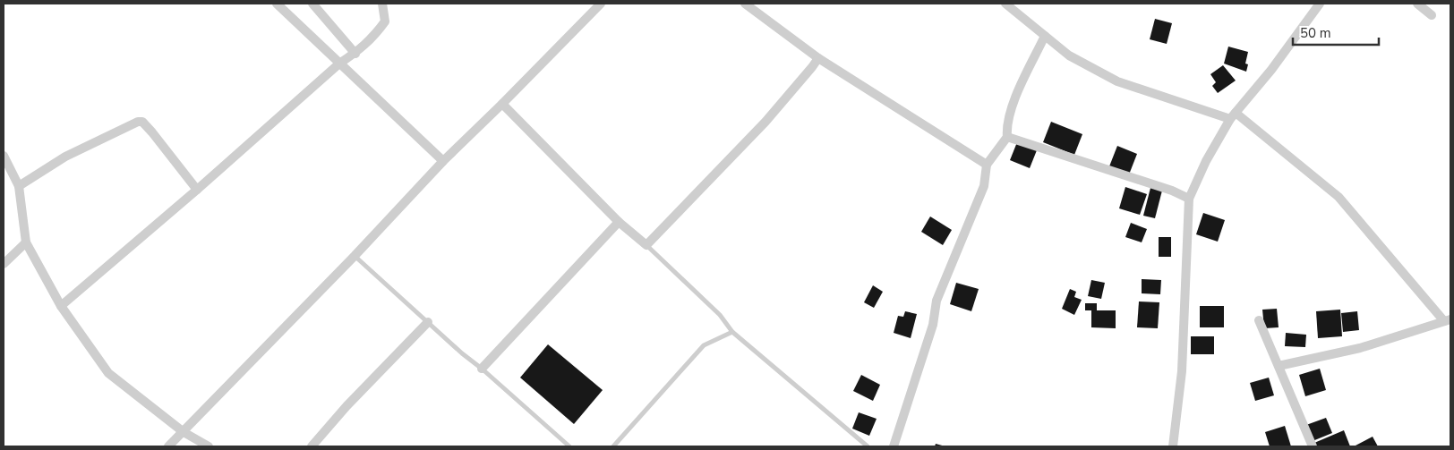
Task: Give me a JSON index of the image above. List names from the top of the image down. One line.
{"scale_bar":"50 m"}
